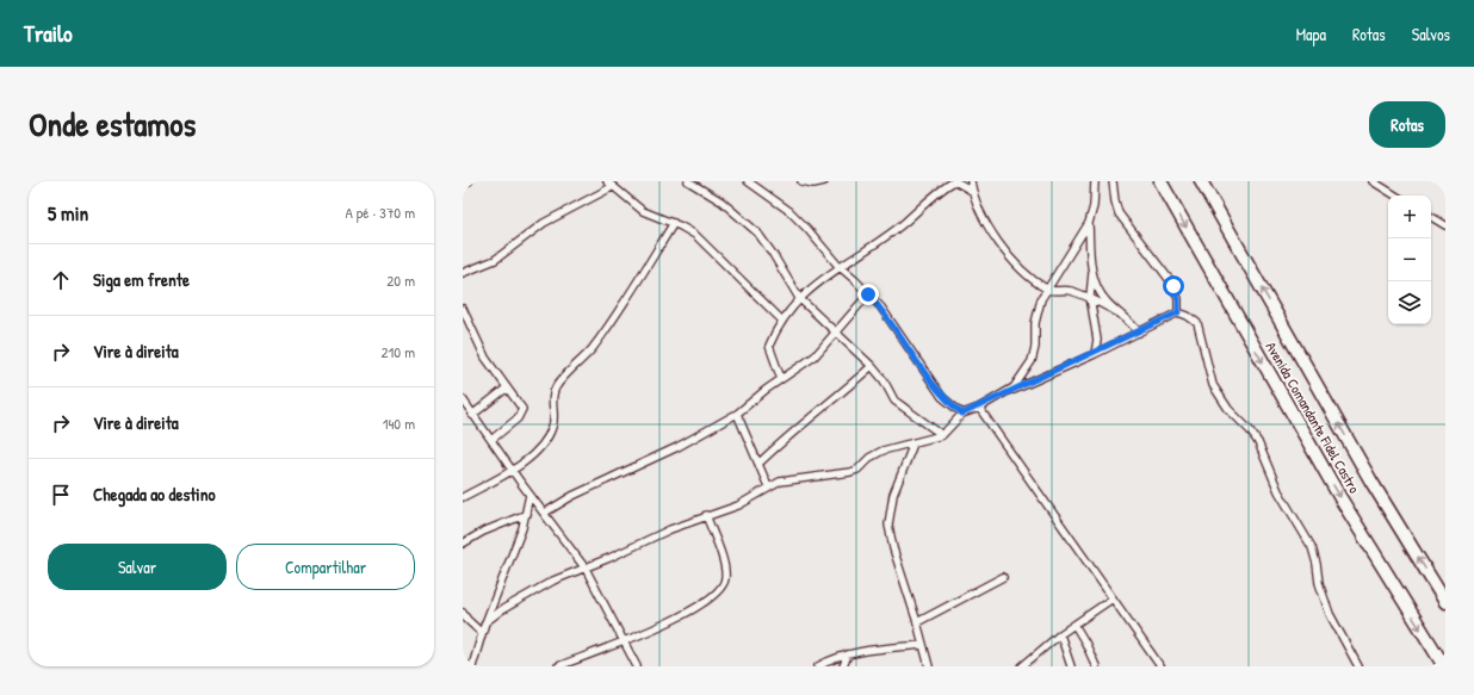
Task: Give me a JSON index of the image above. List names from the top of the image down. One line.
{"streets":{"highway":["Avenida Comandante Fidel Castro"]},"page":{"header":"Trailo","nav":["Mapa","Rotas","Salvos"],"title":"Onde estamos","buttons":["Rotas",["Salvar","Compartilhar"]],"heading":["5 min","A pé · 370 m"],"map_buttons":["+","−"],"list":[["Siga em frente","20 m"],["Vire à direita","210 m"],["Vire à direita","140 m"],"Chegada ao destino"]}}
